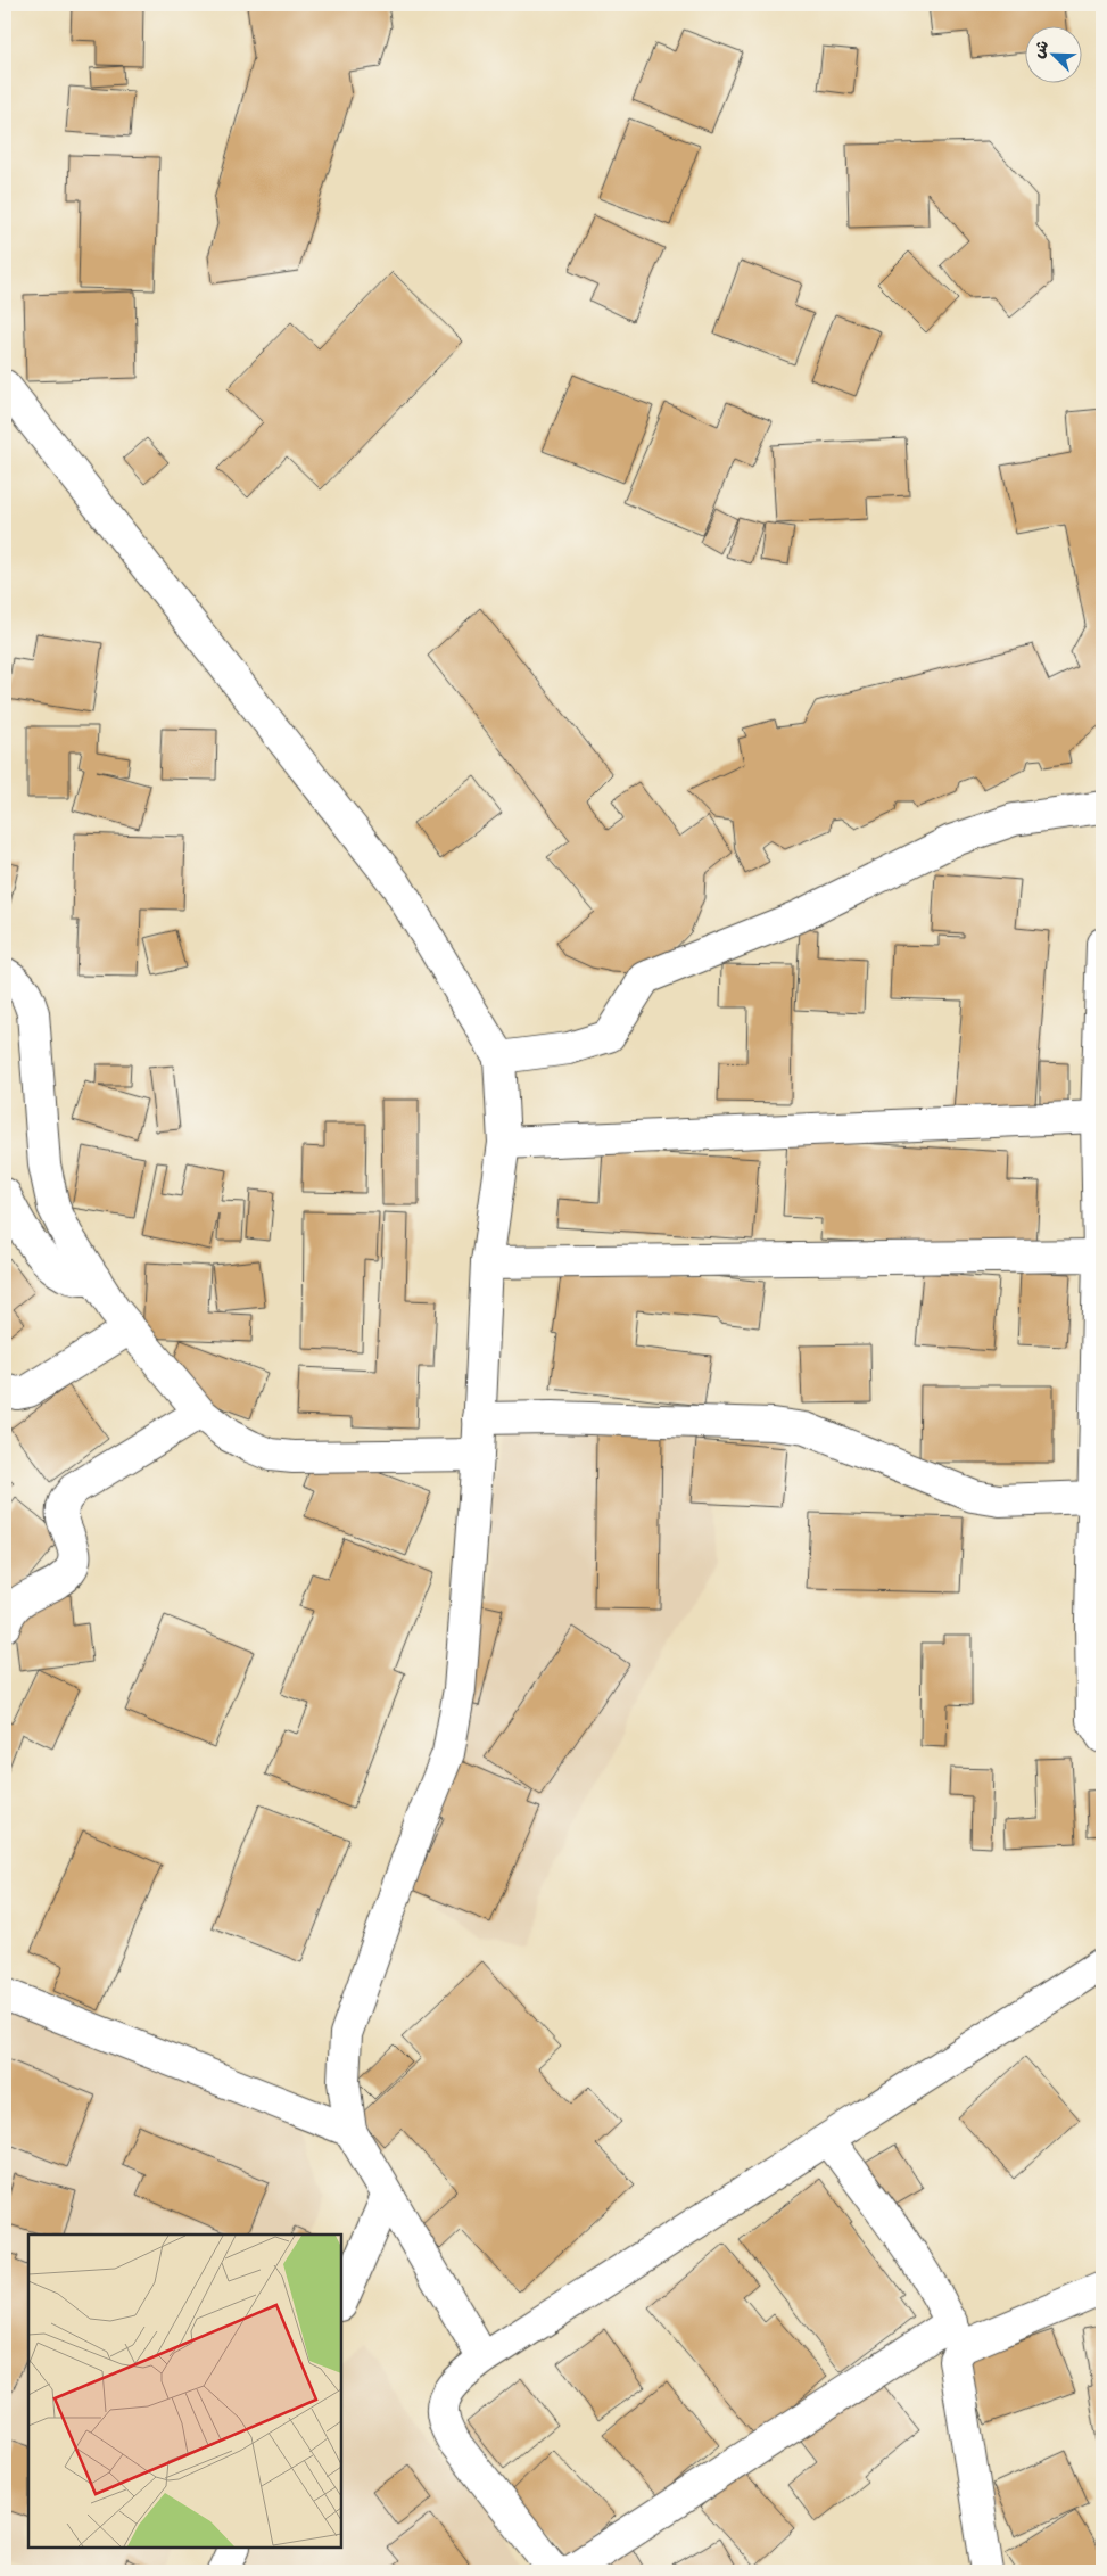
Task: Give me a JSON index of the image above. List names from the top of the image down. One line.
{"north":"top left"}
